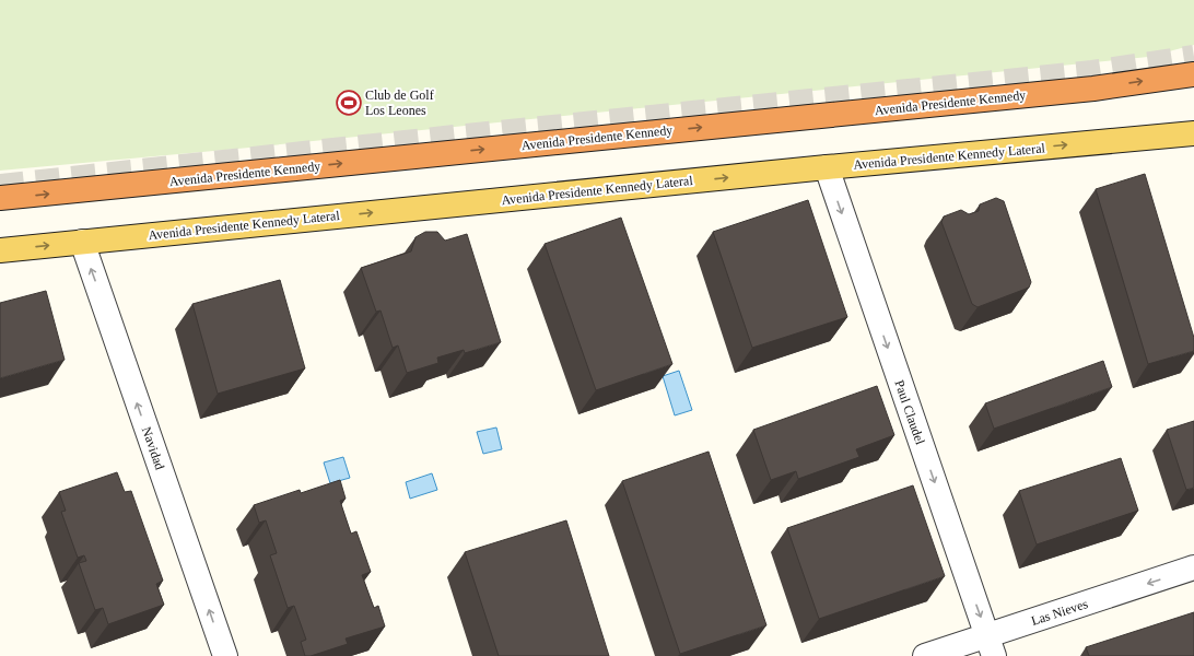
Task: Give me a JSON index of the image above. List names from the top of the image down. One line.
{"streets":{"highway":["Avenida Presidente Kennedy"],"main road":["Avenida Presidente Kennedy Lateral"],"street":["Paul Claudel","Navidad","Las Nieves"]},"crossings":[["Avenida Presidente Kennedy Lateral","Paul Claudel"],["Avenida Presidente Kennedy Lateral","Navidad"],["Paul Claudel","Las Nieves"]],"one_way":["Avenida Presidente Kennedy","Avenida Presidente Kennedy Lateral","Paul Claudel","Navidad","Las Nieves"],"places":{"sports":["Club de Golf Los Leones"]}}
